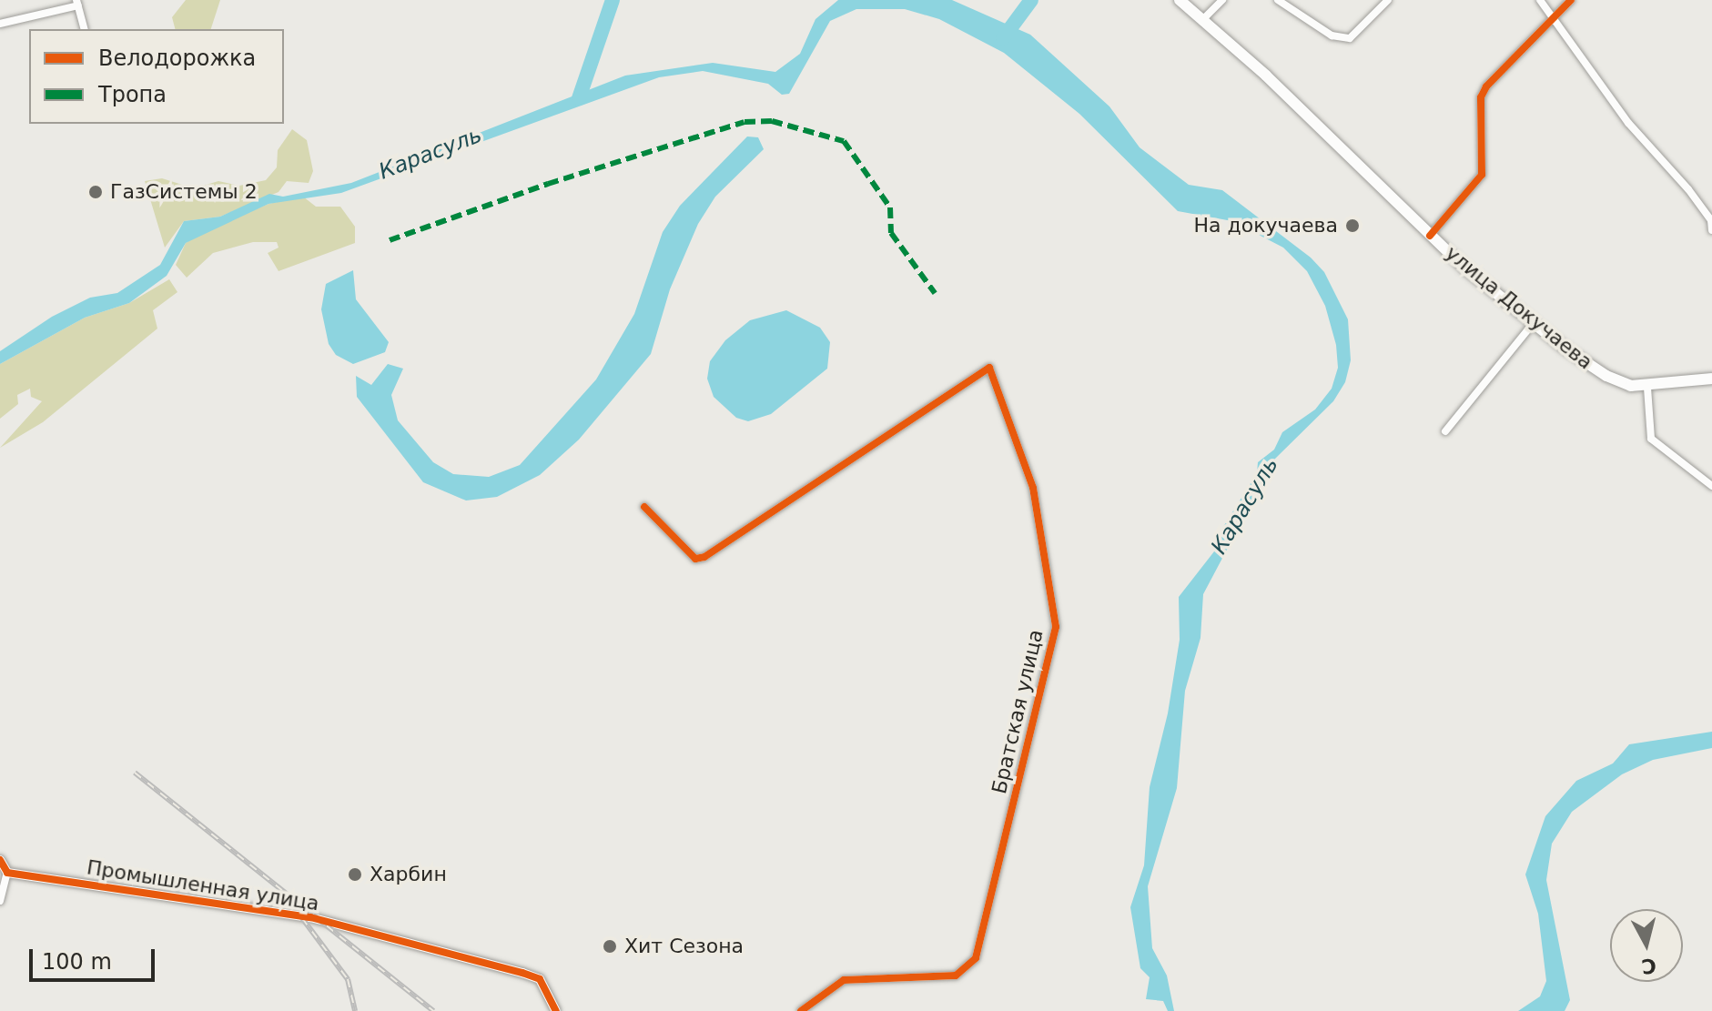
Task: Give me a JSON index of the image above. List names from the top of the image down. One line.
{"streets":{"main road":["улица Докучаева"],"street":["Братская улица","Промышленная улица"]},"water":["Карасуль"],"places":["ГазСистемы 2","На докучаева","Харбин","Хит Сезона"],"legend":["Велодорожка","Тропа"],"scale_bar":"100 m","north":"bottom"}
